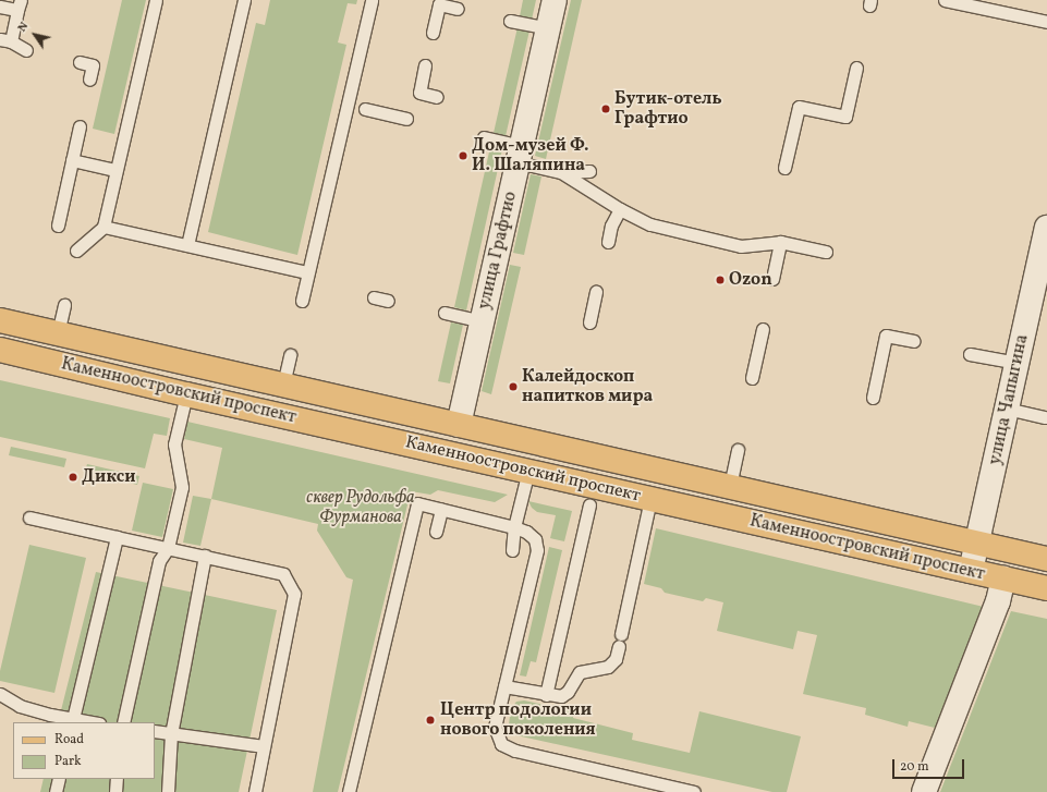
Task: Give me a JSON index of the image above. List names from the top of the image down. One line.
{"streets":{"main road":["Каменноостровский проспект"],"street":["улица Графтио","улица Чапыгина"]},"crossings":[["улица Графтио","Каменноостровский проспект"],["Каменноостровский проспект","улица Чапыгина"]],"parks":["сквер Рудольфа Фурманова"],"places":["Бутик-отель Графтио","Дом-музей Ф. И. Шаляпина","Ozon","Калейдоскоп напитков мира","Дикси","Центр подологии нового поколения"],"legend":["Road","Park"],"scale_bar":"20 m","north":"top left"}
